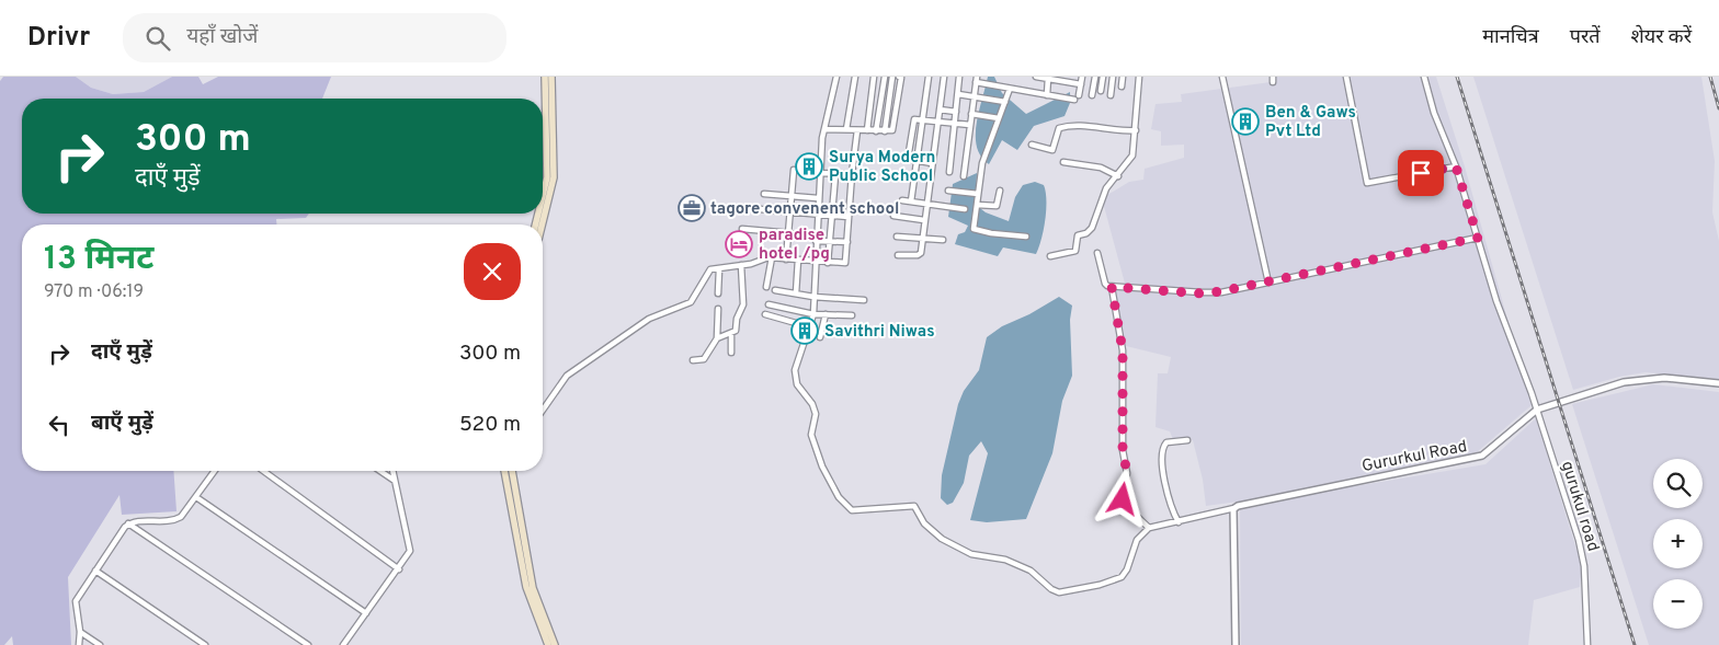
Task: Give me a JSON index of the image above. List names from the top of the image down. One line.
{"streets":{"street":["Gururkul Road","gurukul road"]},"crossings":[["Gururkul Road","gurukul road"]],"places":{"building":["Ben & Gaws Pvt Ltd","Surya Modern Public School","Savithri Niwas"],"office":["tagore convenent school"],"hotel":["paradise hotel /pg"]},"page":{"header":"Drivr","search":"यहाँ खोजें","nav":["मानचित्र","परतें","शेयर करें"],"turn":["300 m","दाएँ मुड़ें"],"heading":["13 मिनट","970 m · 06:19"],"list":[{"name":"दाएँ मुड़ें","value":"300 m"},{"name":"बाएँ मुड़ें","value":"520 m"}],"map_buttons":["+","−"]}}
